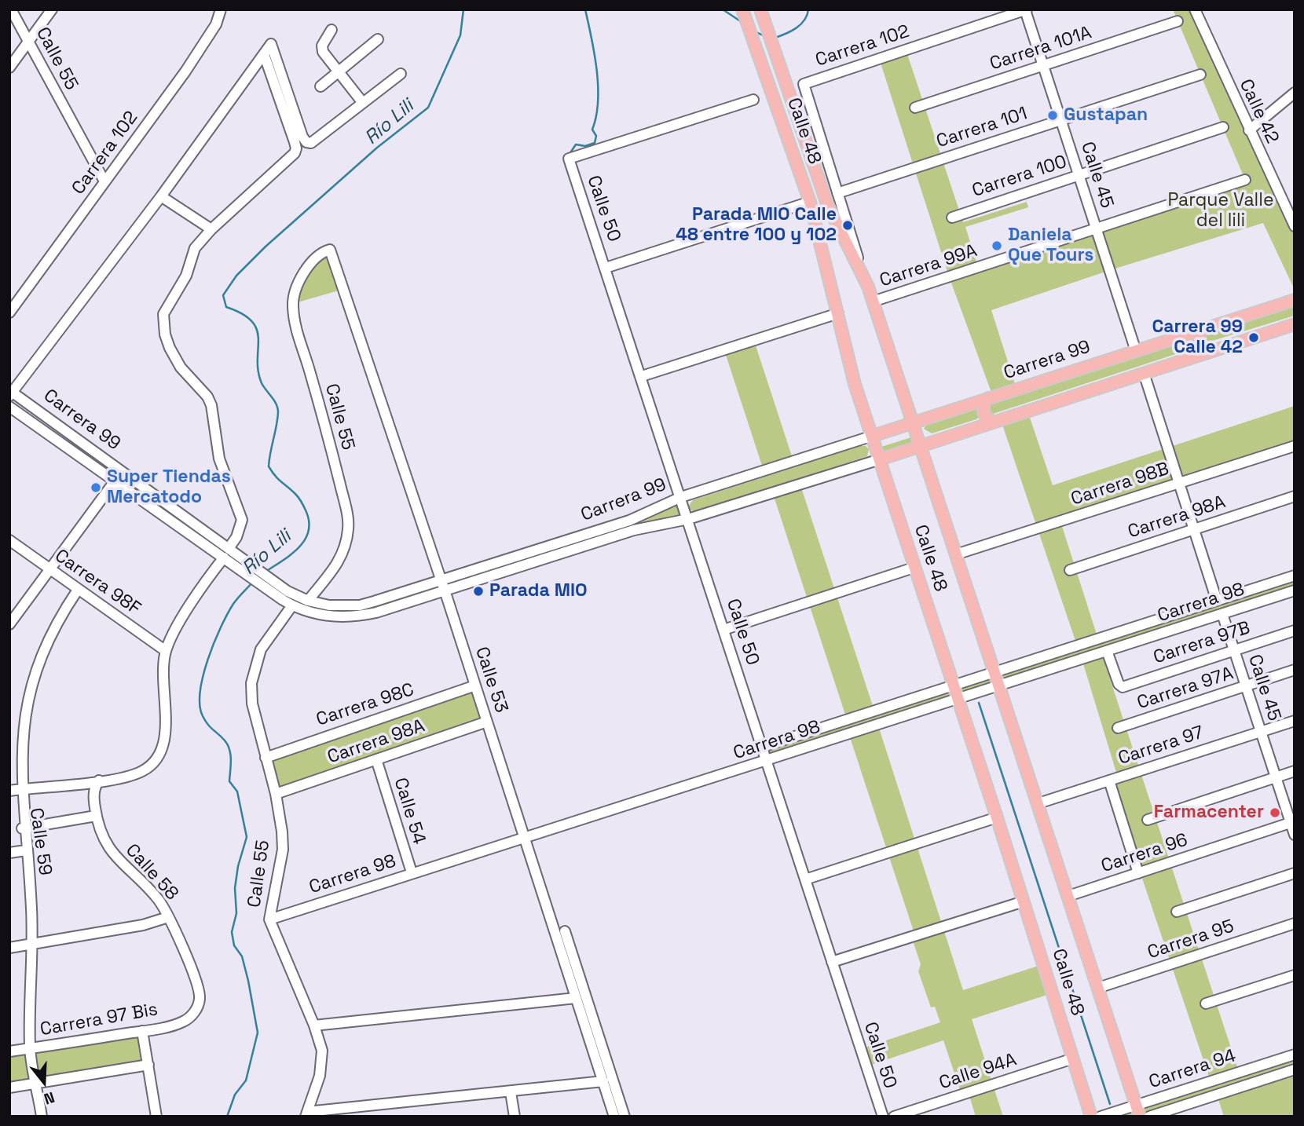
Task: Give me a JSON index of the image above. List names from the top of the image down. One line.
{"streets":{"main road":["Calle 48","Carrera 99"],"street":["Carrera 102","Carrera 101A","Calle 55","Calle 42","Carrera 101","Calle 45","Carrera 100","Calle 50","Carrera 99A","Carrera 98B","Carrera 98A","Carrera 98F","Carrera 98","Carrera 97B","Calle 53","Carrera 97A","Carrera 98C","Carrera 97","Calle 54","Calle 59","Carrera 96","Calle 58","Carrera 95","Carrera 97 Bis","Carrera 94","Calle 94A"]},"crossings":[["Carrera 102","Calle 55"],["Carrera 102","Calle 48"],["Carrera 102","Calle 45"],["Carrera 101A","Calle 45"],["Calle 55","Carrera 99"],["Calle 55","Carrera 98A"],["Calle 55","Carrera 98"],["Calle 55","Calle 53"],["Calle 55","Carrera 98C"],["Carrera 101","Calle 48"],["Carrera 101","Calle 45"],["Calle 48","Carrera 99A"],["Calle 48","Carrera 99"],["Calle 48","Carrera 98B"],["Calle 48","Carrera 98"],["Calle 48","Carrera 97"],["Calle 48","Carrera 96"],["Calle 48","Carrera 95"],["Calle 48","Carrera 94"],["Calle 48","Calle 94A"],["Calle 45","Carrera 100"],["Calle 45","Carrera 99A"],["Calle 45","Carrera 99"],["Calle 45","Carrera 98"],["Calle 45","Carrera 97B"],["Calle 45","Carrera 97A"],["Calle 45","Carrera 97"],["Calle 45","Carrera 96"],["Calle 50","Carrera 99"],["Calle 50","Carrera 98"],["Carrera 99","Calle 53"],["Carrera 98A","Calle 53"],["Carrera 98A","Calle 54"],["Carrera 98","Carrera 97B"],["Carrera 98","Calle 53"],["Carrera 98","Calle 54"],["Calle 53","Carrera 98C"],["Calle 59","Carrera 97 Bis"],["Calle 58","Carrera 97 Bis"]],"water":["Río Lili"],"parks":["Parque Valle del lili"],"places":["Gustapan","Parada MIO Calle 48 entre 100 y 102","Daniela Que Tours","Carrera 99 Calle 42","Super Tiendas Mercatodo","Parada MIO","Farmacenter"],"north":"bottom"}
